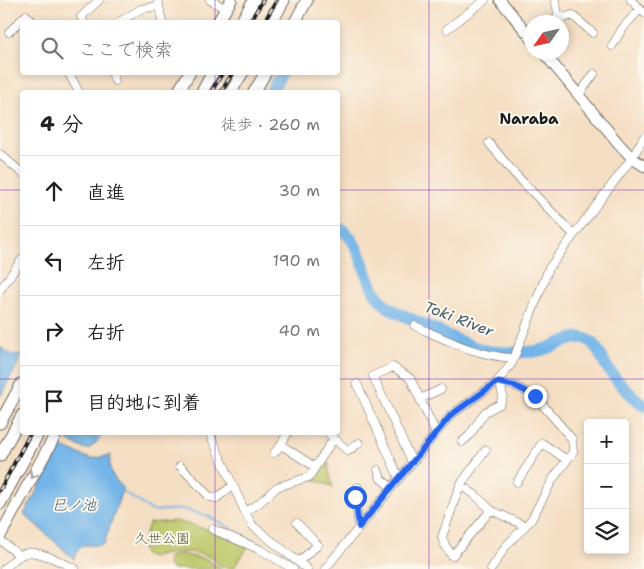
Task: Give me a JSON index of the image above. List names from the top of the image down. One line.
{"districts":["Naraba"],"water":["Toki River","巳ノ池"],"parks":["久世公園"],"north":"bottom left","page":{"search":"ここで検索","heading":["4 分","徒歩 · 260 m"],"list":[["直進","30 m"],["左折","190 m"],["右折","40 m"],"目的地に到着"],"map_buttons":["+","−"]}}
